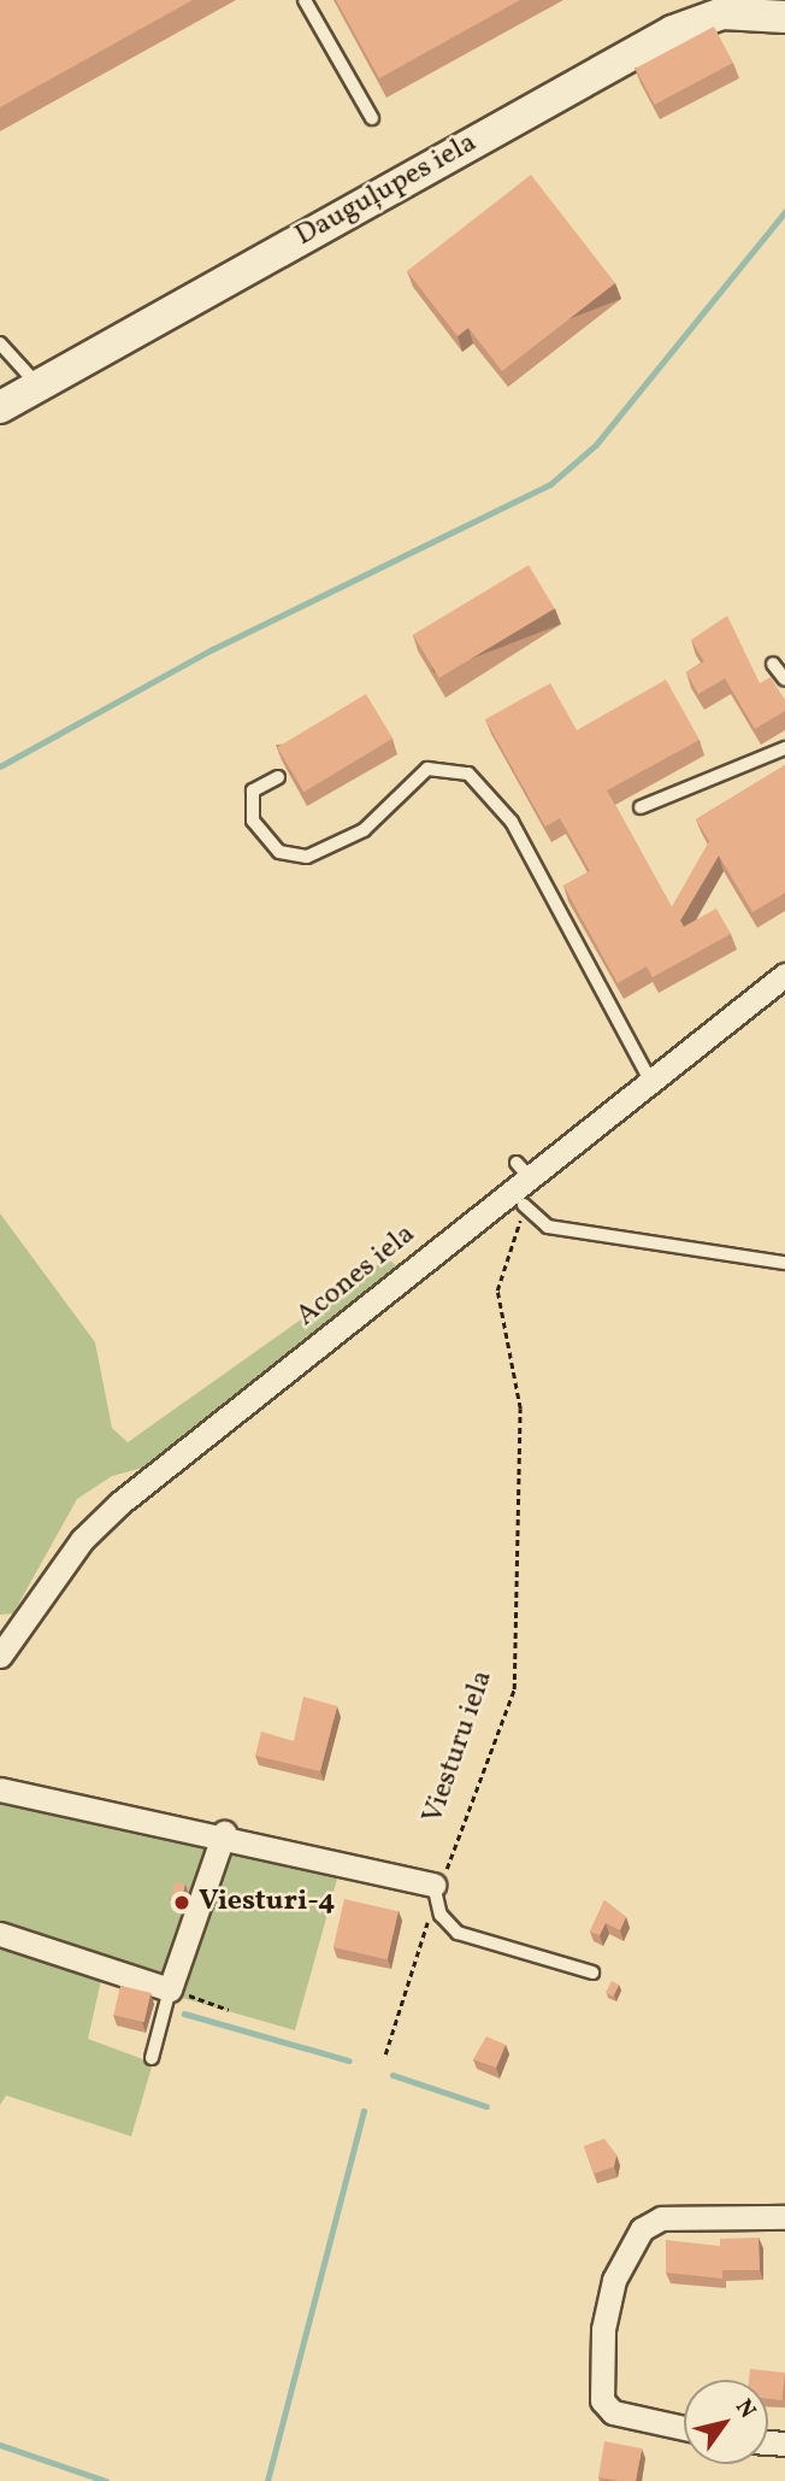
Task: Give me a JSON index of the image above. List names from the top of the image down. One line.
{"streets":{"street":["Dauguļupes iela","Acones iela"],"path":["Viesturu iela"]},"places":["Viesturi-4"],"north":"top right"}
